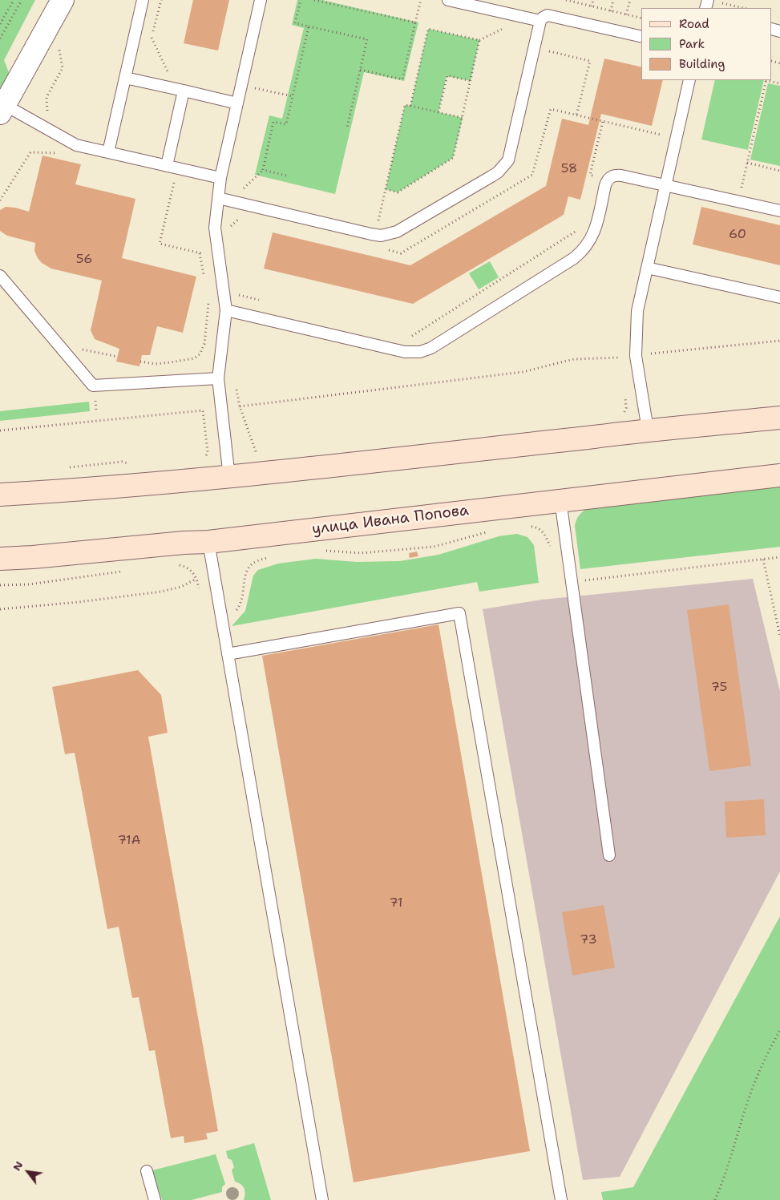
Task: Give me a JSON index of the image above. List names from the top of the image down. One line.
{"streets":{"main road":["улица Ивана Попова"]},"house_numbers":["58","60","56","75","71А","71","73"],"legend":["Road","Park","Building"],"north":"top left"}
